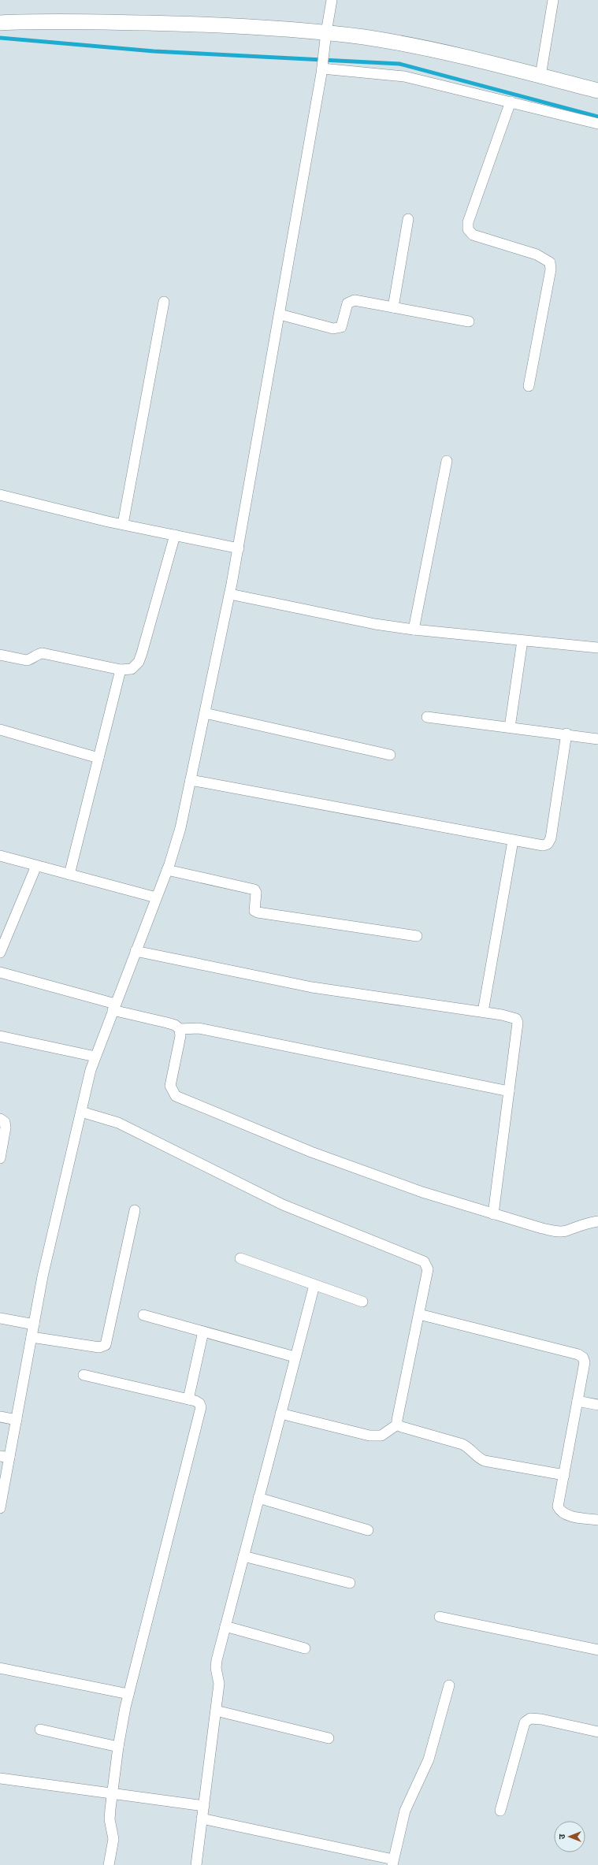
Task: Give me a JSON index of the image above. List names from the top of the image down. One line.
{"north":"left"}
